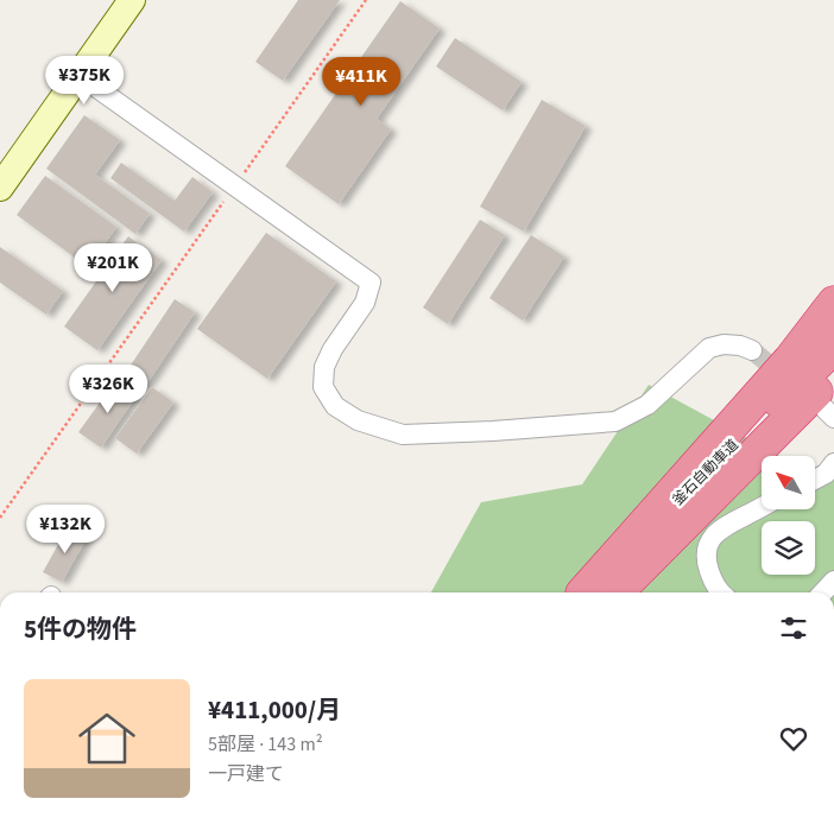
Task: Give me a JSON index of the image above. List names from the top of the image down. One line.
{"streets":{"highway":["釜石自動車道"]},"north":"top left","page":{"price":["¥375K","¥411K","¥201K","¥326K","¥132K"],"heading":"5件の物件","list":[{"name":"¥411,000/月","note":"5部屋 · 143 m² · 一戸建て"}]}}
